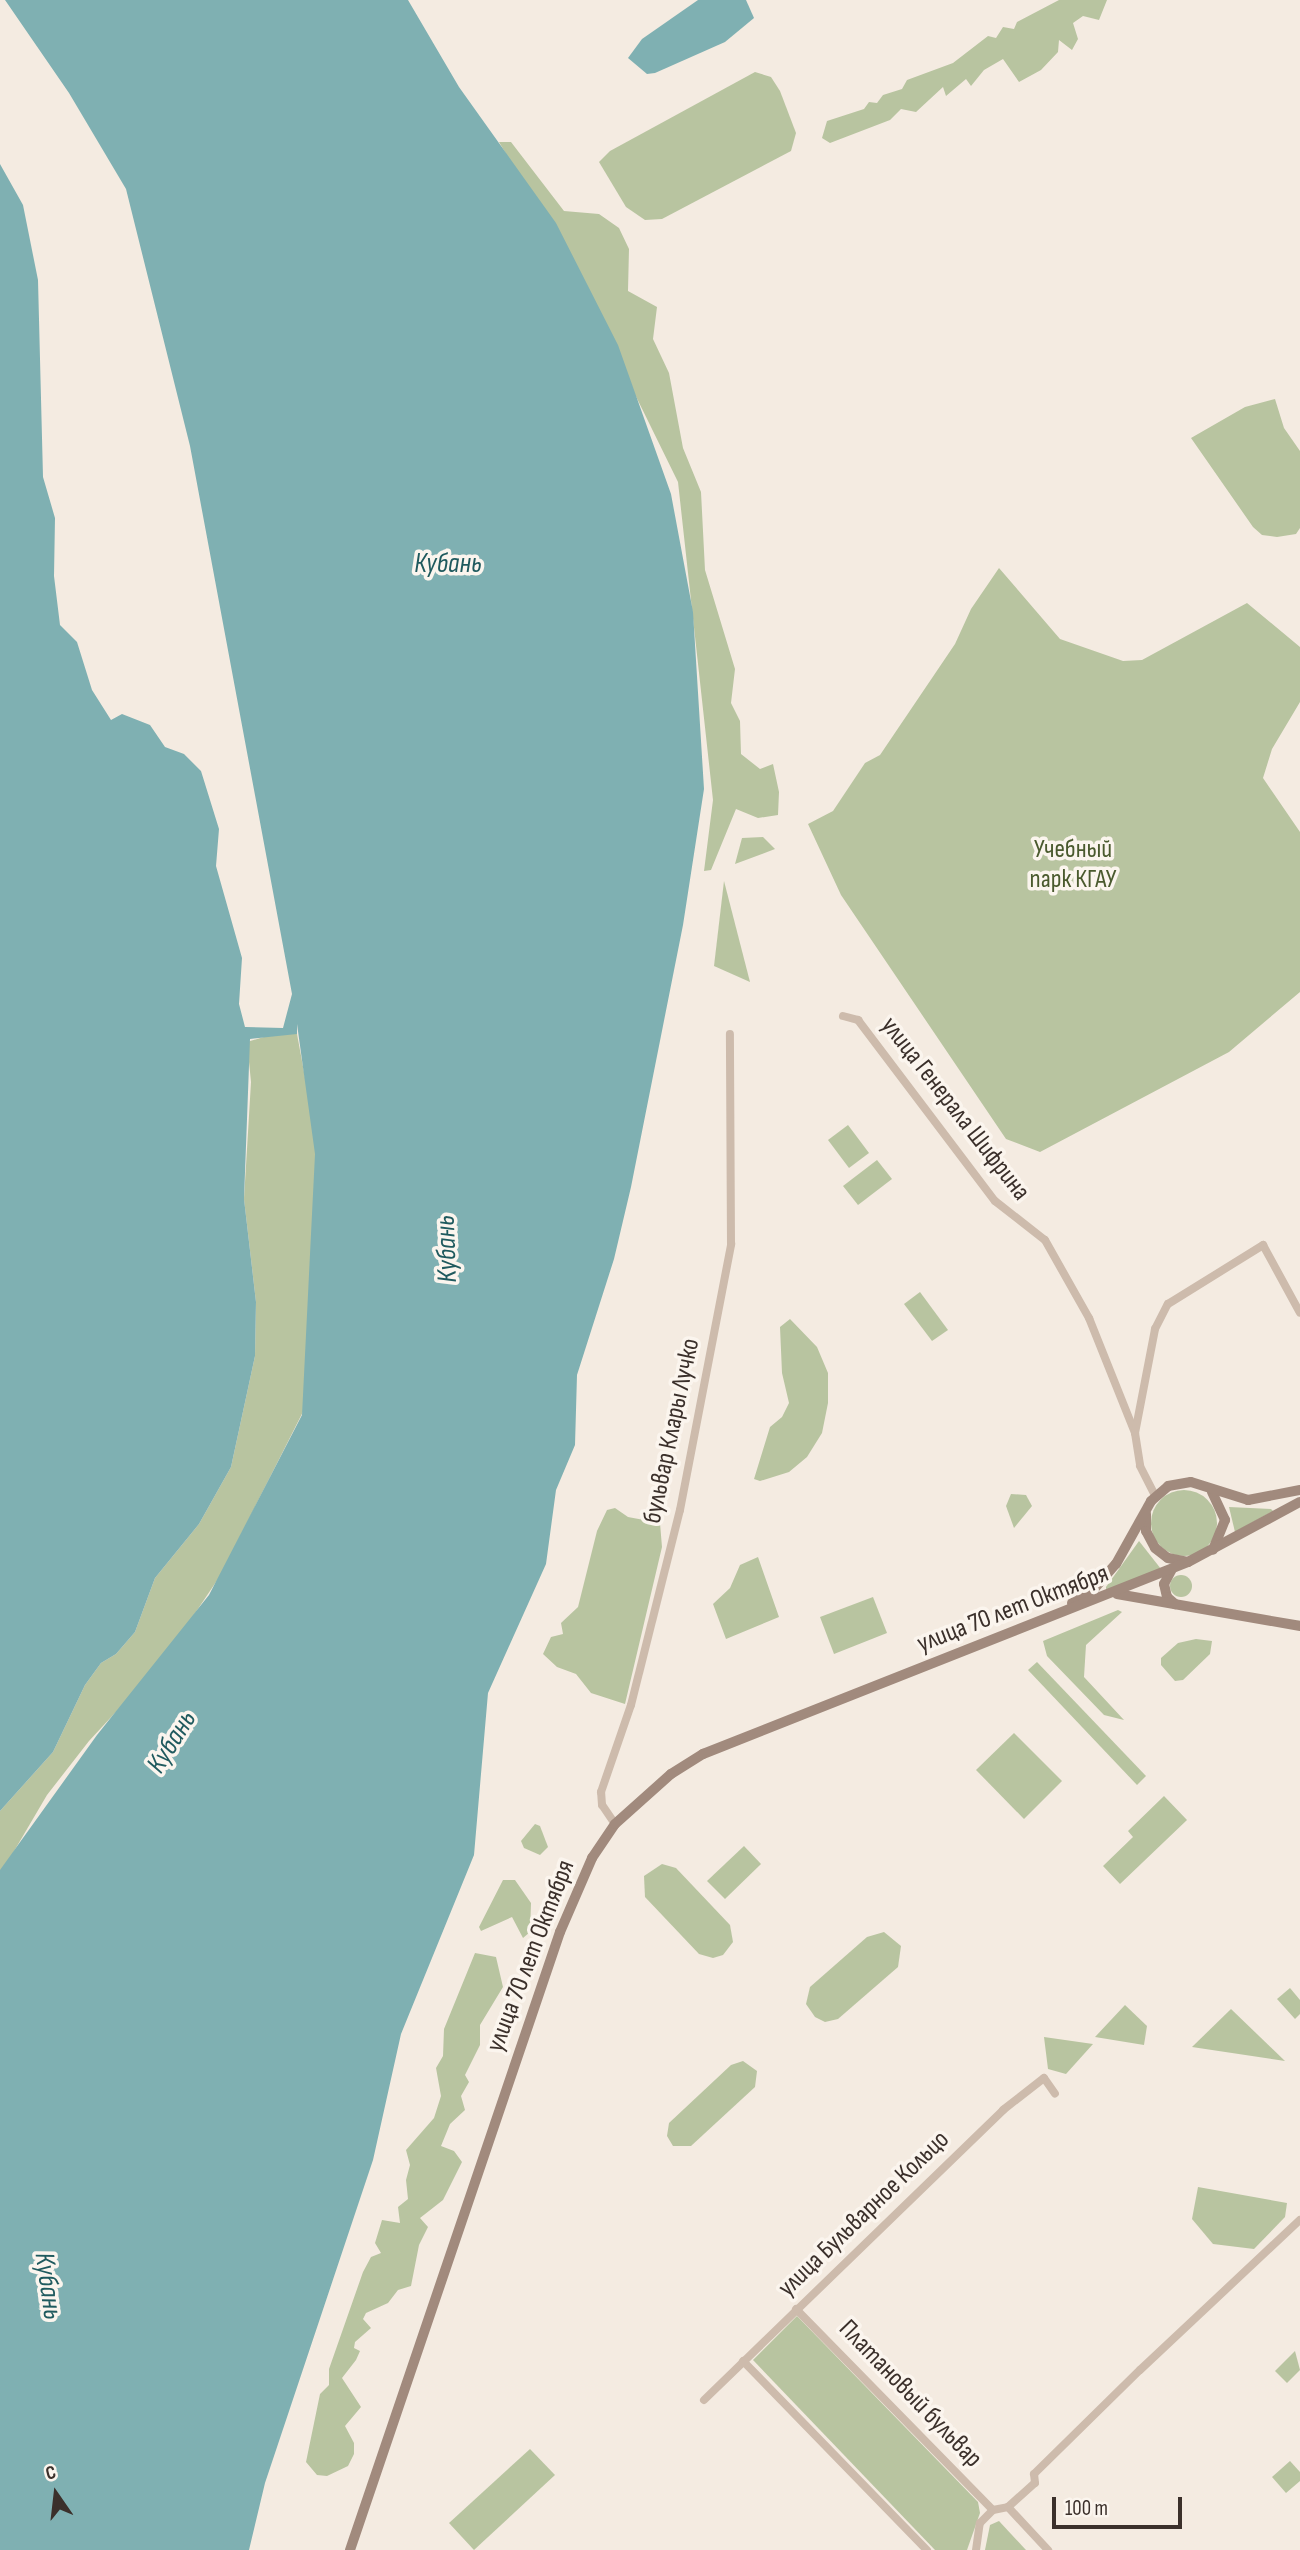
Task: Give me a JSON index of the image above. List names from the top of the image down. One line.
{"streets":{"main road":["улица 70 лет Октября"],"street":["улица Генерала Шифрина","бульвар Клары Лучко","улица Бульварное Кольцо","Платановый бульвар"]},"crossings":[["улица Генерала Шифрина","улица 70 лет Октября"],["бульвар Клары Лучко","улица 70 лет Октября"],["улица Бульварное Кольцо","Платановый бульвар"]],"water":["Кубань"],"parks":["Учебный парк КГАУ"],"scale_bar":"100 m","north":"top"}
